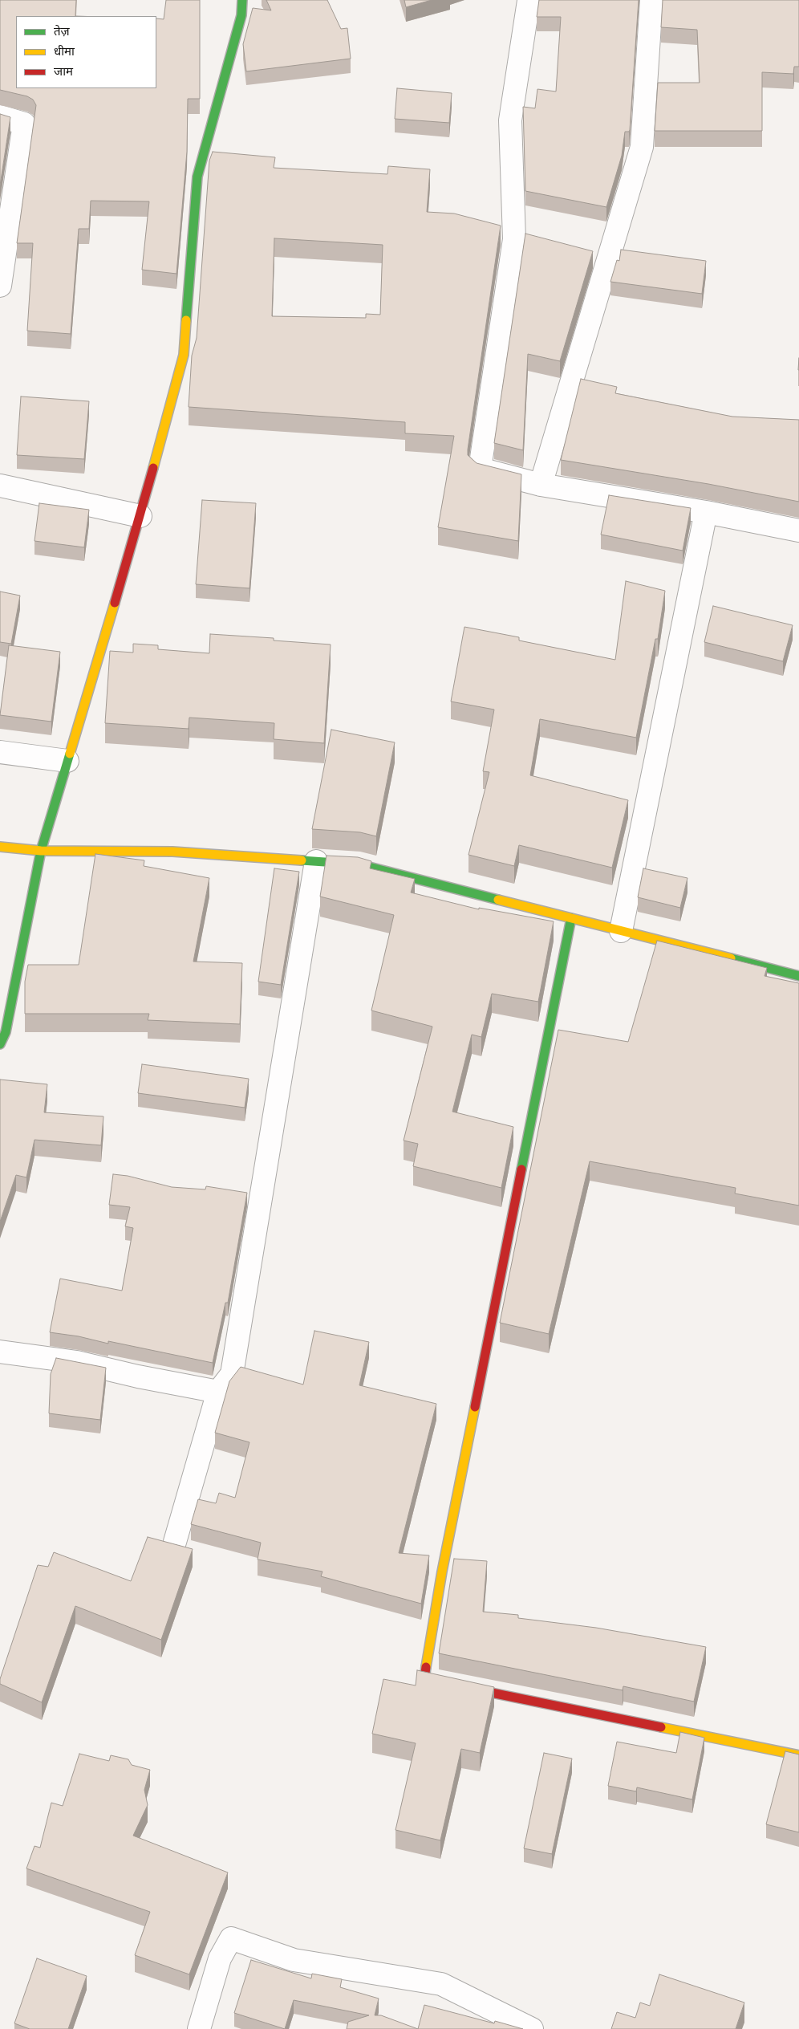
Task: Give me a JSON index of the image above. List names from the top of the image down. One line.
{"legend":["तेज़","धीमा","जाम"]}
